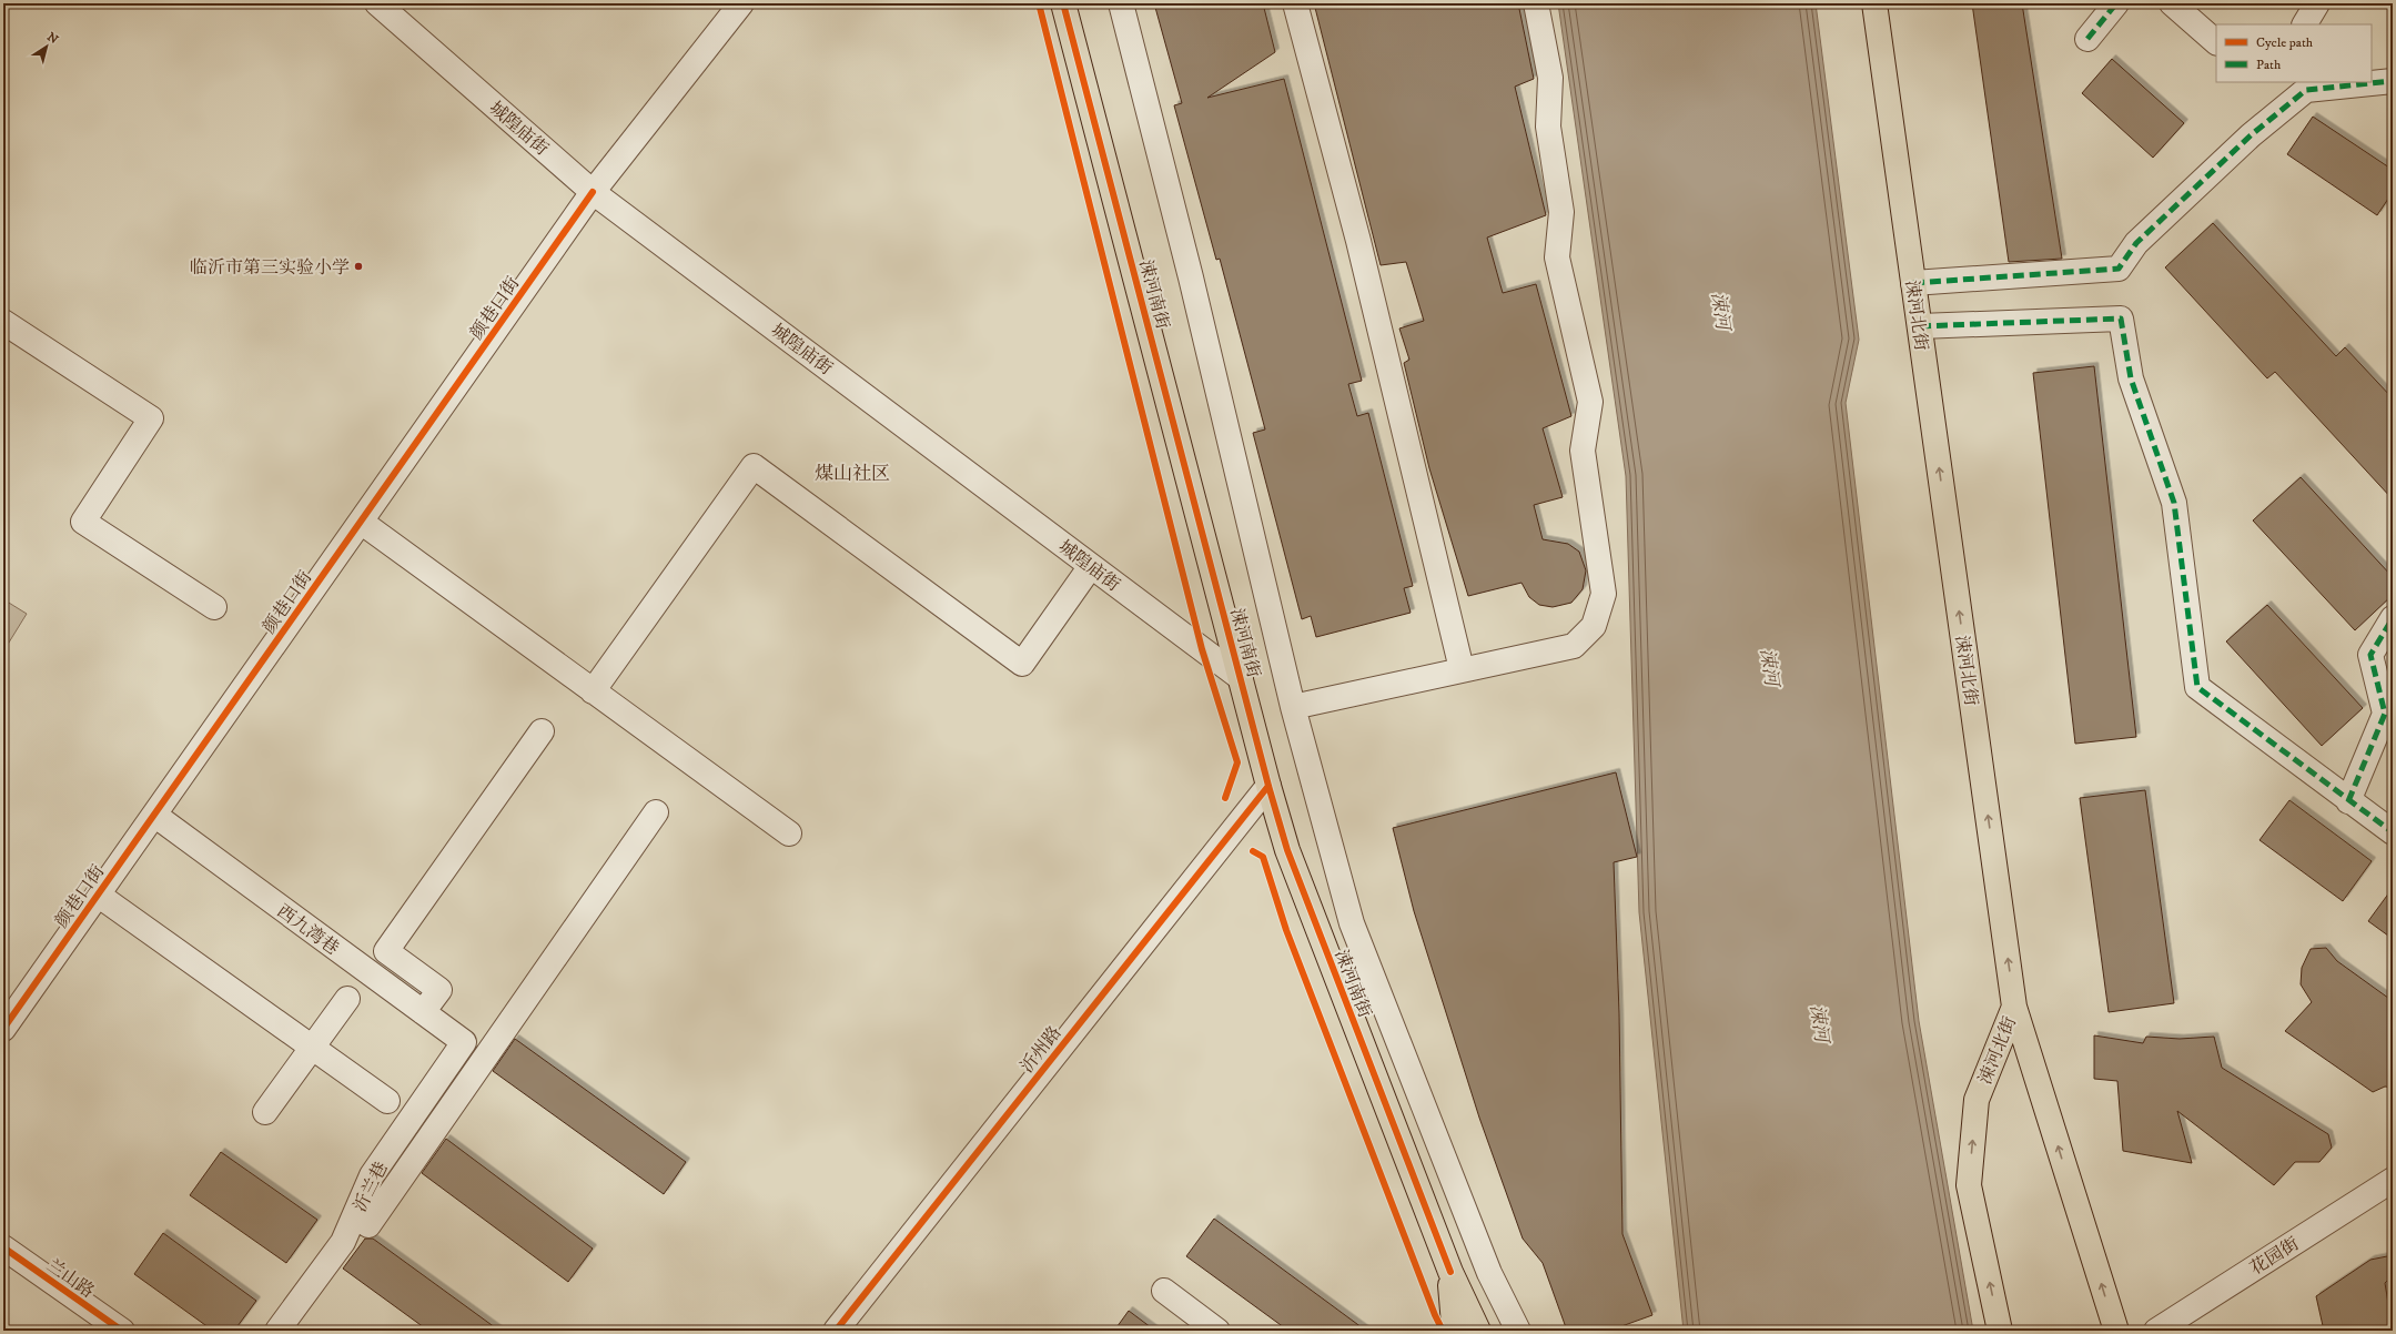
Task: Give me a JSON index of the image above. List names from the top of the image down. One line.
{"streets":{"main road":["涑河南街","涑河北街"],"street":["城隍庙街","颜巷口街","西九湾巷","沂州路","沂兰巷","花园街","兰山路"]},"crossings":[["城隍庙街","涑河南街"],["城隍庙街","颜巷口街"],["涑河南街","沂州路"],["颜巷口街","西九湾巷"],["西九湾巷","沂兰巷"]],"districts":["煤山社区"],"water":["涑河"],"places":["临沂市第三实验小学"],"legend":["Cycle path","Path"],"north":"top right"}
